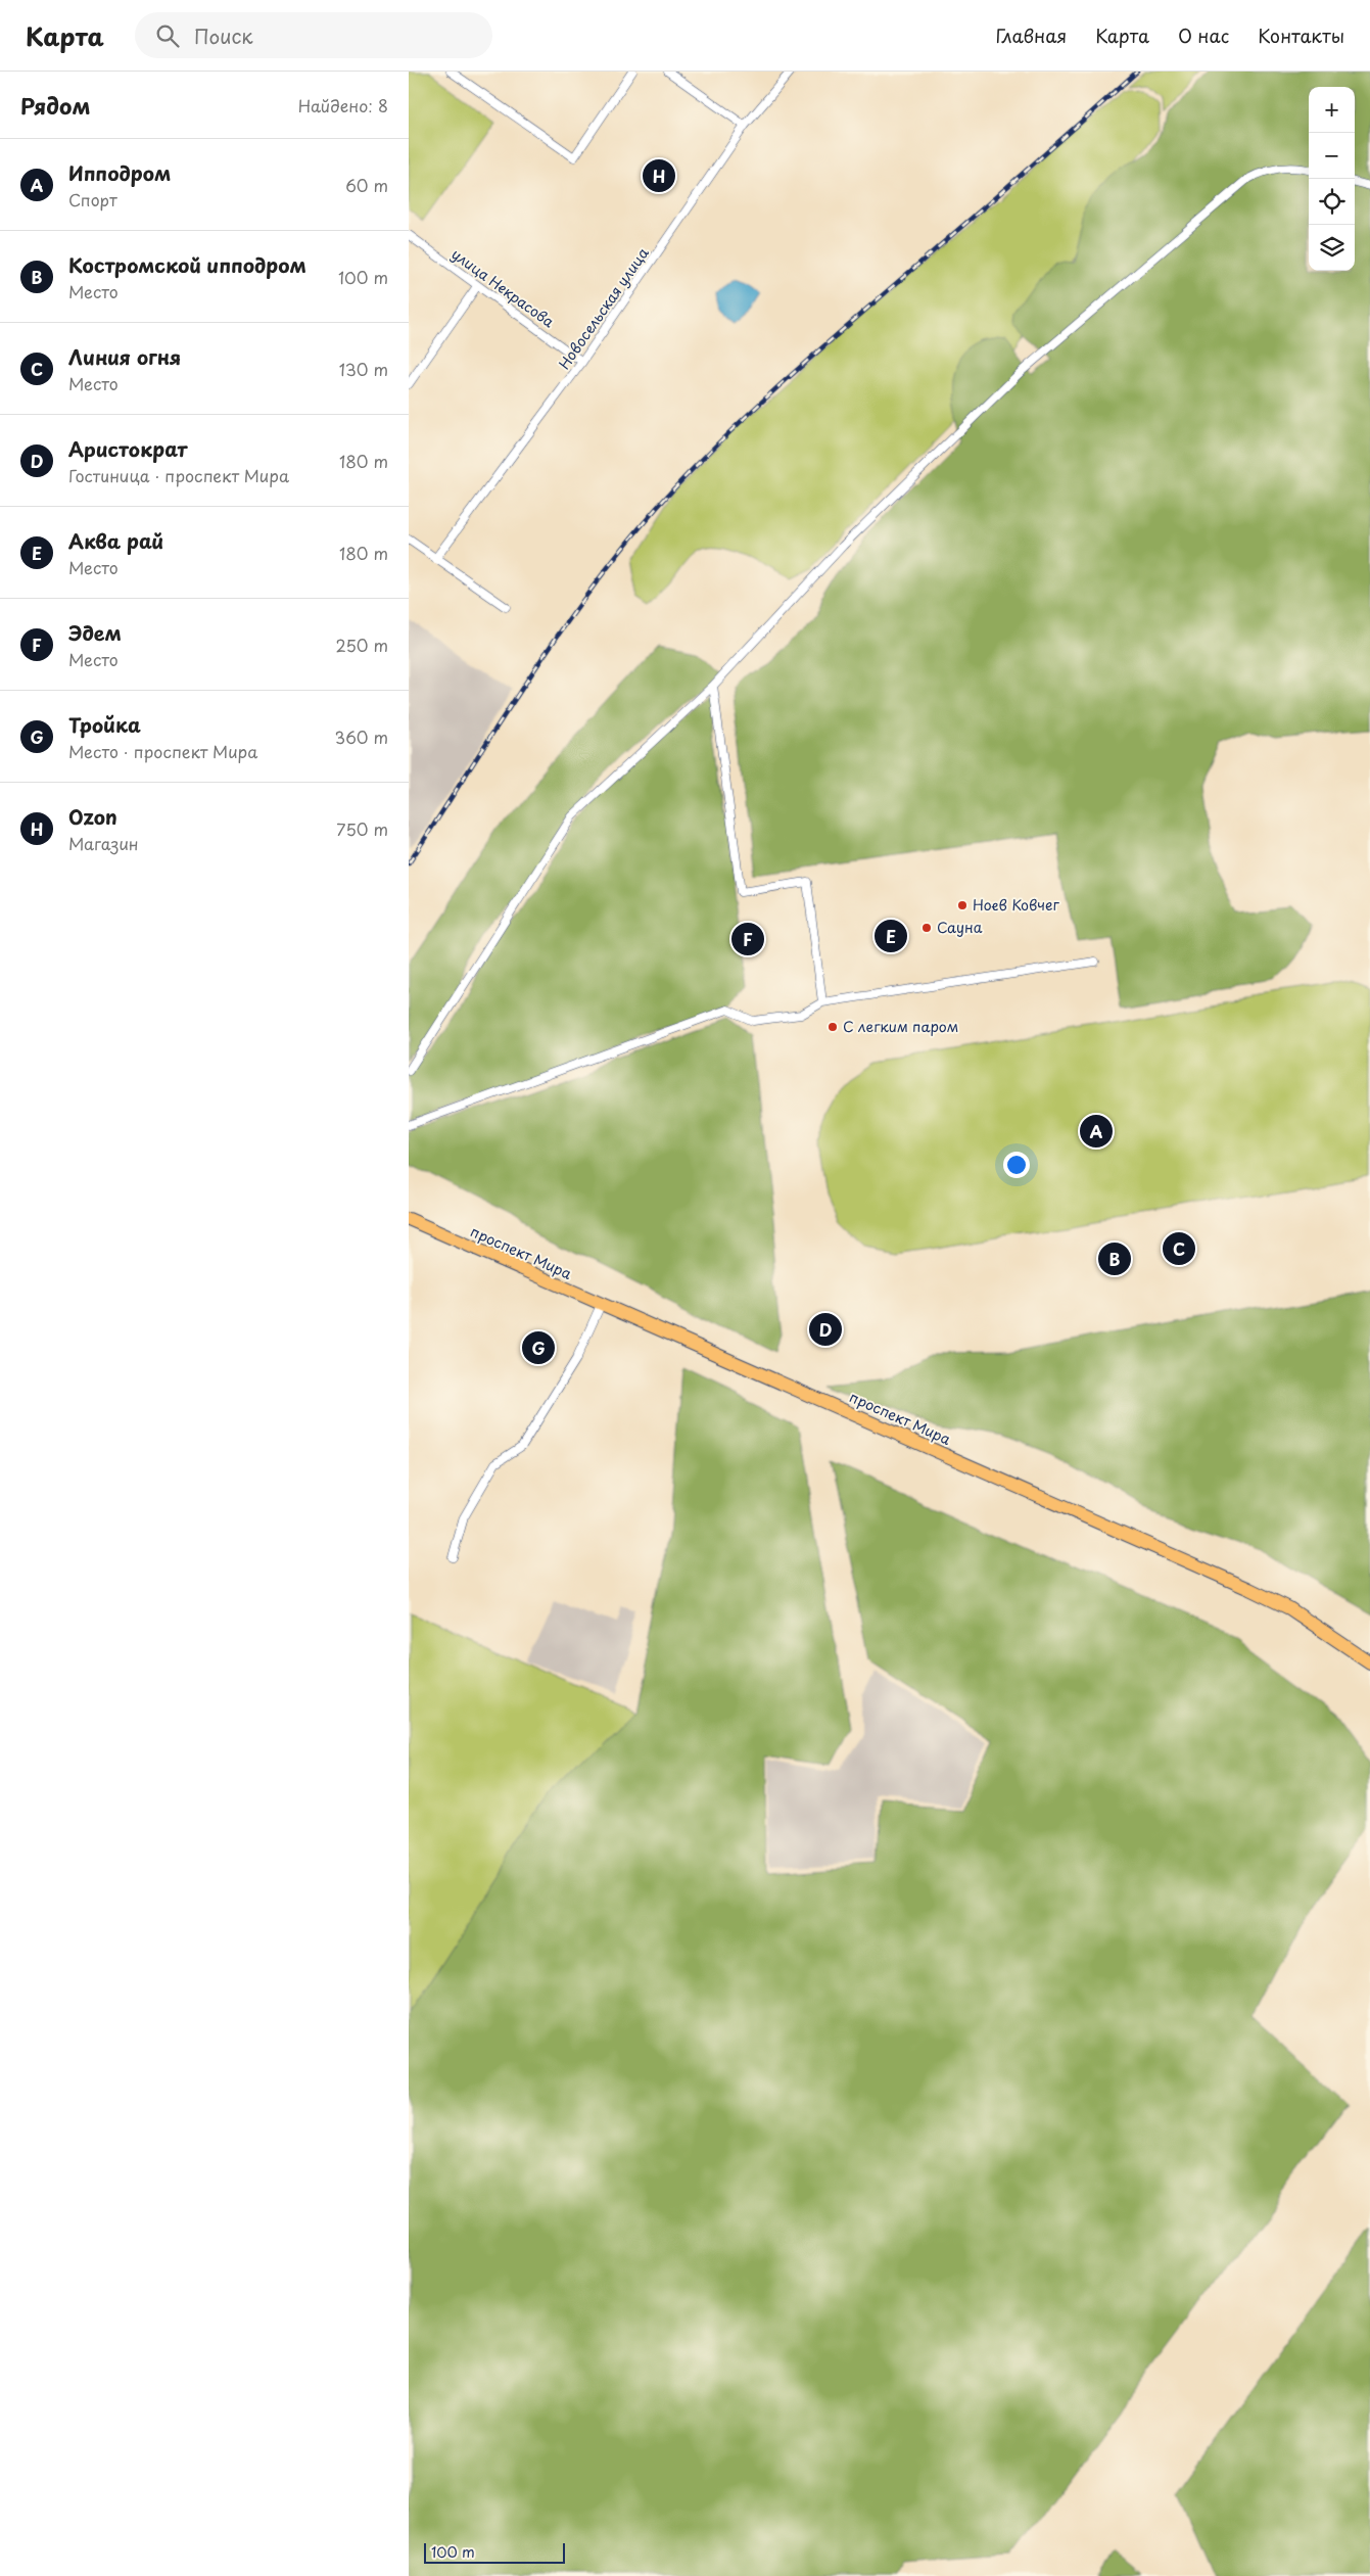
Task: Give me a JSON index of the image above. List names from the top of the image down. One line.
{"streets":{"main road":["проспект Мира"],"street":["улица Некрасова","Новосельская улица"]},"crossings":[["улица Некрасова","Новосельская улица"]],"places":["Ноев Ковчег","Сауна","С легким паром"],"scale_bar":"100 m","page":{"header":"Карта","search":"Поиск","nav":["Главная","Карта","О нас","Контакты"],"heading":["Рядом","Найдено: 8"],"map_buttons":["+","−"],"list":[{"mark":"A","name":"Ипподром","note":"Спорт","value":"60 m"},{"mark":"B","name":"Костромской ипподром","note":"Место","value":"100 m"},{"mark":"C","name":"Линия огня","note":"Место","value":"130 m"},{"mark":"D","name":"Аристократ","note":"Гостиница · проспект Мира","value":"180 m"},{"mark":"E","name":"Аква рай","note":"Место","value":"180 m"},{"mark":"F","name":"Эдем","note":"Место","value":"250 m"},{"mark":"G","name":"Тройка","note":"Место · проспект Мира","value":"360 m"},{"mark":"H","name":"Ozon","note":"Магазин","value":"750 m"}],"pins":["H","E","F","A","C","B","D","G"],"scale":"100 m"}}
